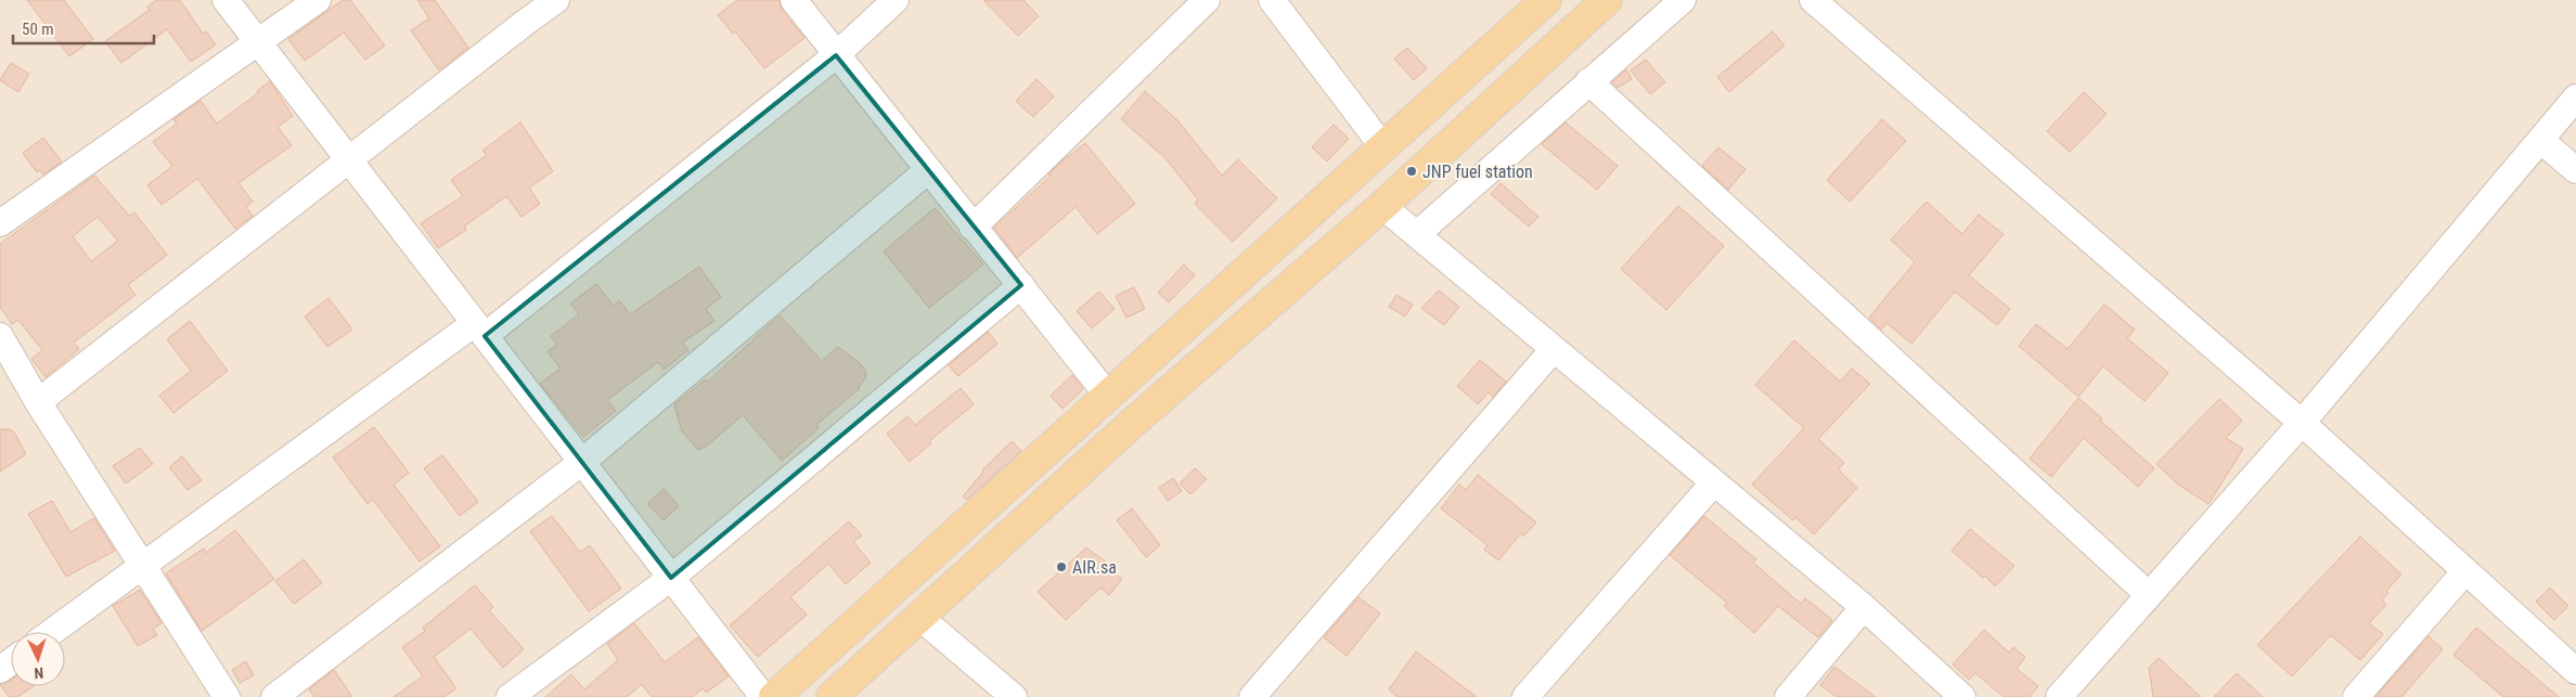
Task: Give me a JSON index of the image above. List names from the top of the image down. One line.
{"places":["JNP fuel station","AIR.sa"],"scale_bar":"50 m","north":"bottom"}
